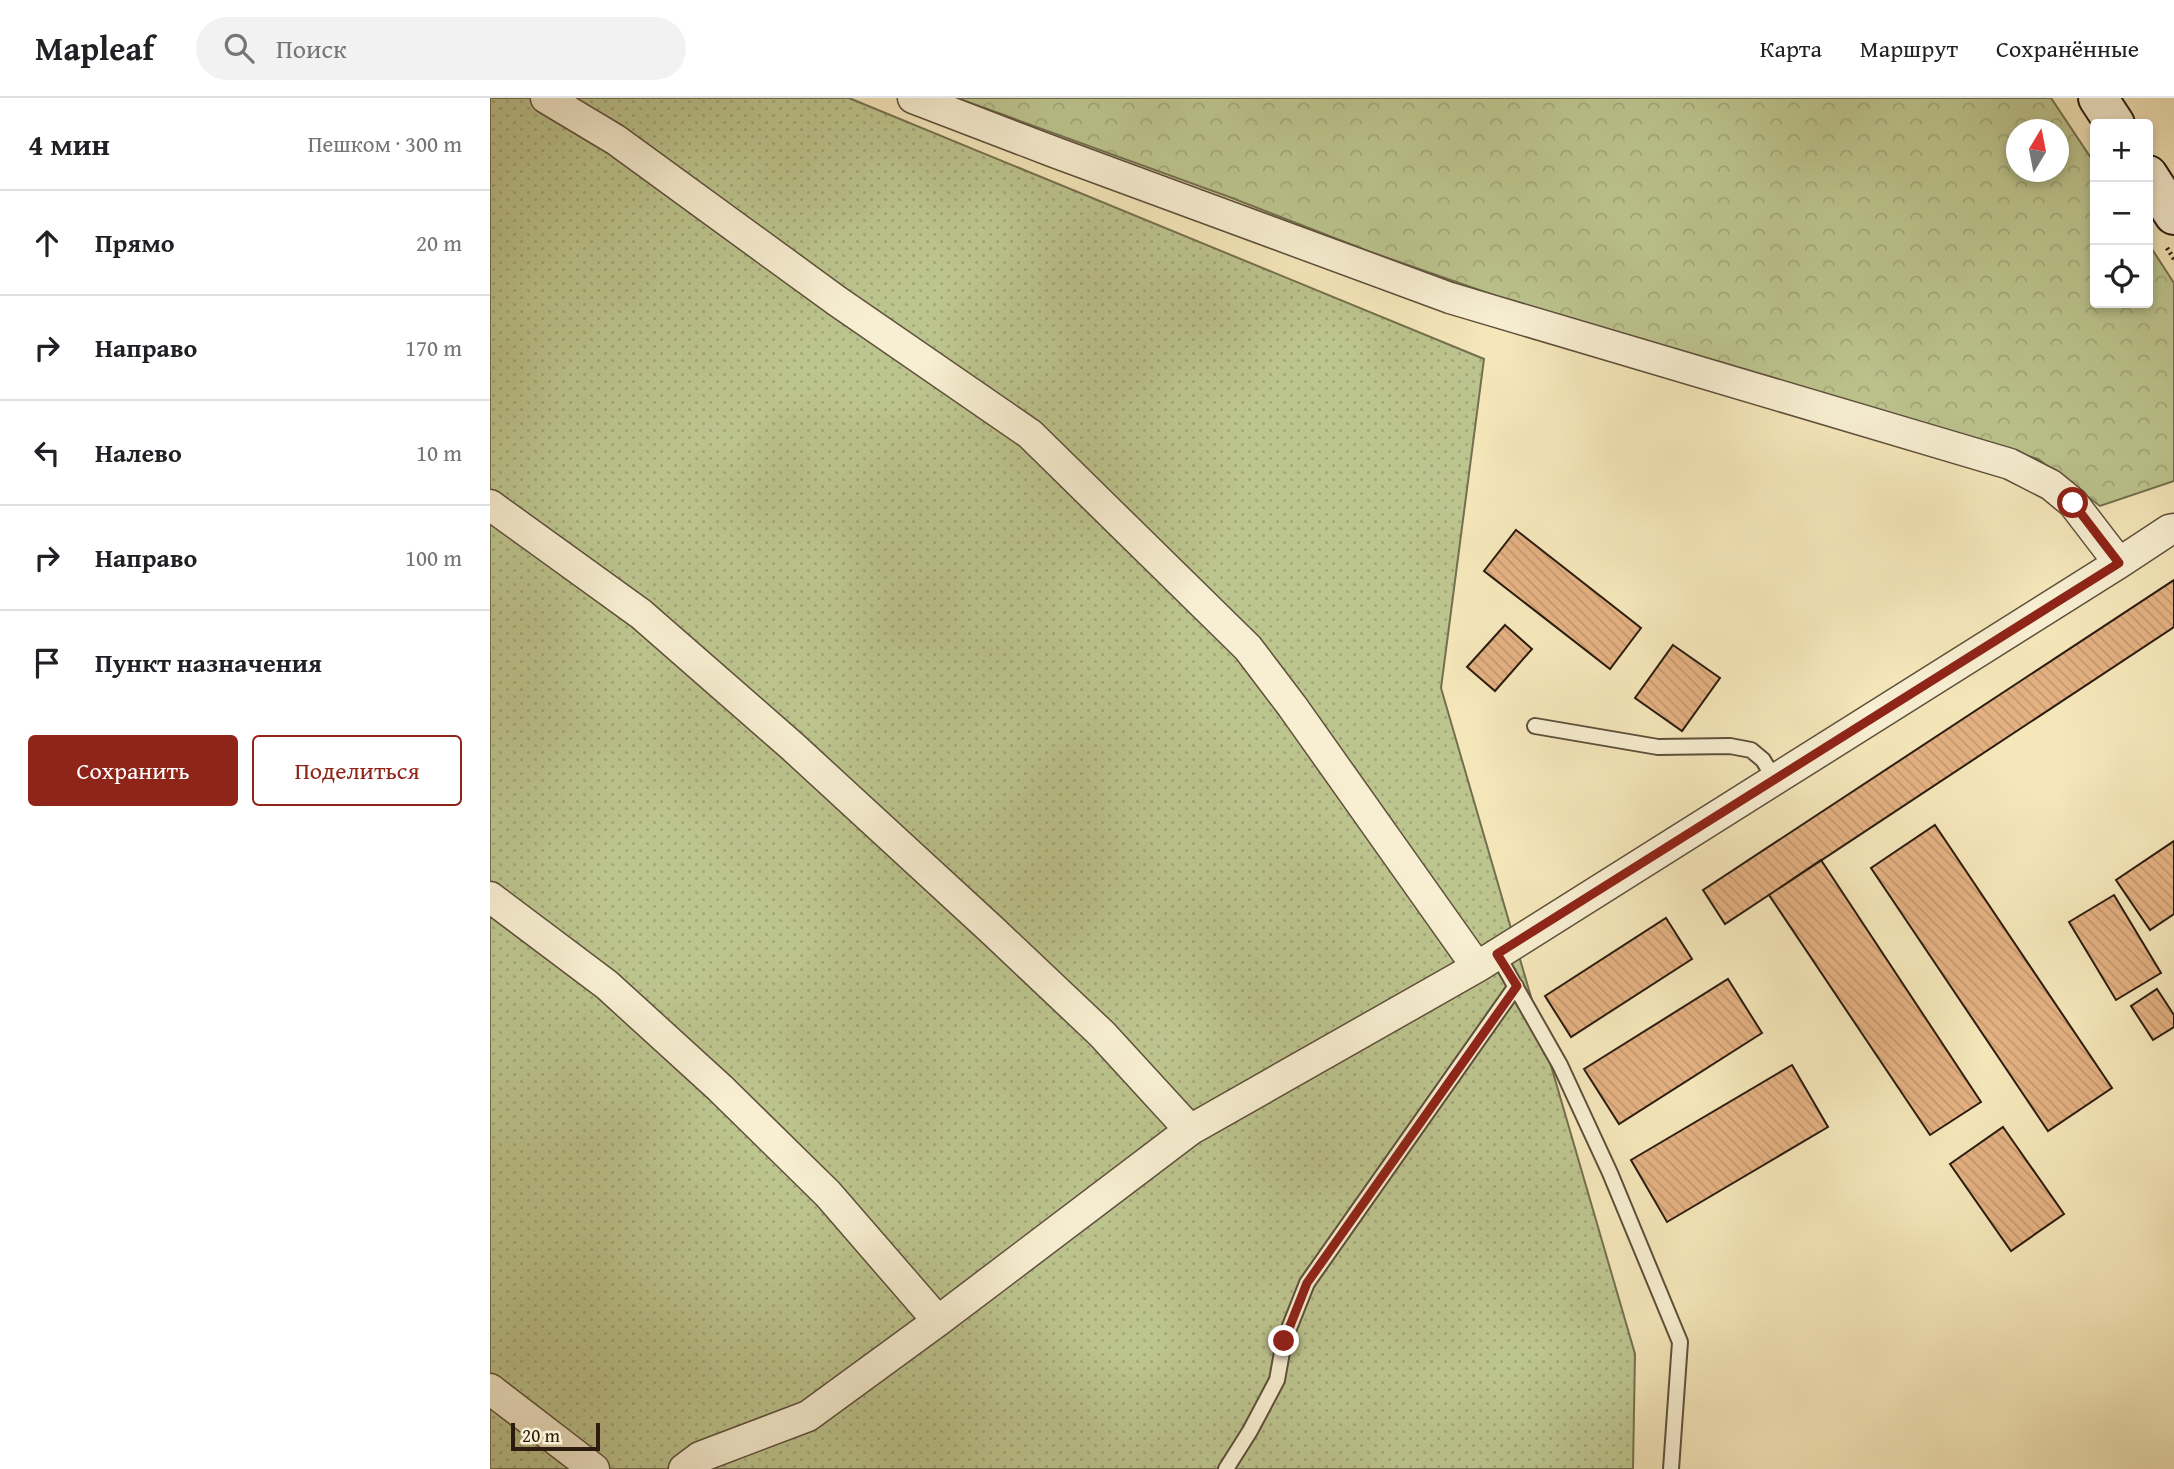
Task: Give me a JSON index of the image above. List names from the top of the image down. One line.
{"scale_bar":"20 m","north":"top","page":{"header":"Mapleaf","search":"Поиск","nav":["Карта","Маршрут","Сохранённые"],"heading":["4 мин","Пешком · 300 m"],"map_buttons":["+","−"],"list":[["Прямо","20 m"],["Направо","170 m"],["Налево","10 m"],["Направо","100 m"],"Пункт назначения"],"buttons":["Сохранить","Поделиться"],"scale":"20 m"}}
